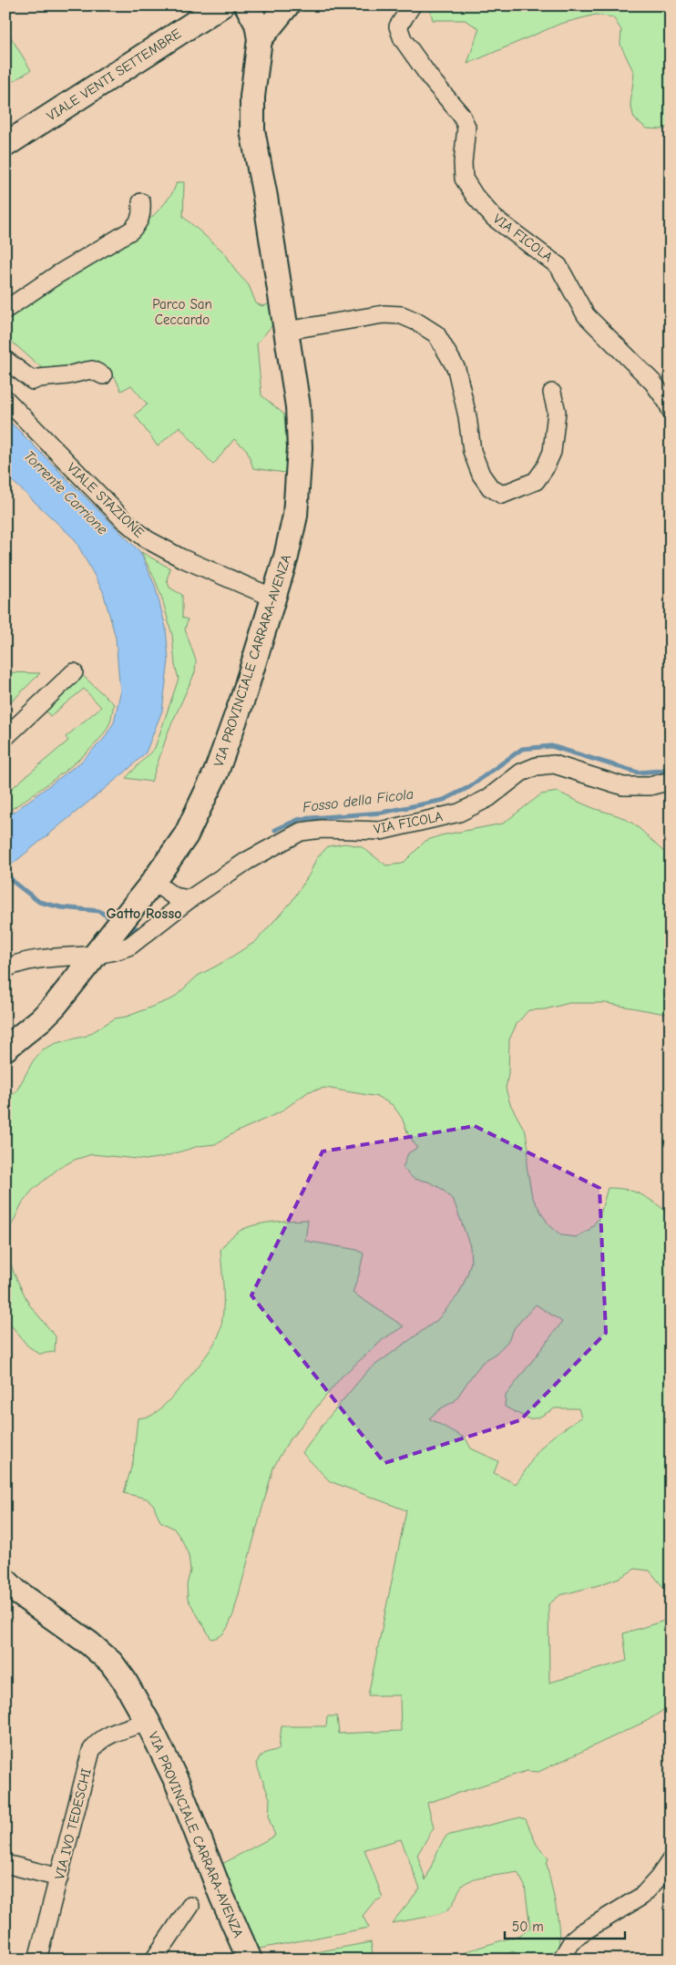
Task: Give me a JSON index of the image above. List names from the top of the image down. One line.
{"streets":{"main road":["VIALE VENTI SETTEMBRE","VIA PROVINCIALE CARRARA-AVENZA"],"street":["VIA FICOLA","VIALE STAZIONE","VIA IVO TEDESCHI"]},"crossings":[["VIALE STAZIONE","VIA PROVINCIALE CARRARA-AVENZA"],["VIA PROVINCIALE CARRARA-AVENZA","VIA IVO TEDESCHI"]],"districts":["Gatto Rosso"],"water":["Torrente Carrione","Fosso della Ficola"],"parks":["Parco San Ceccardo"],"scale_bar":"50 m"}
